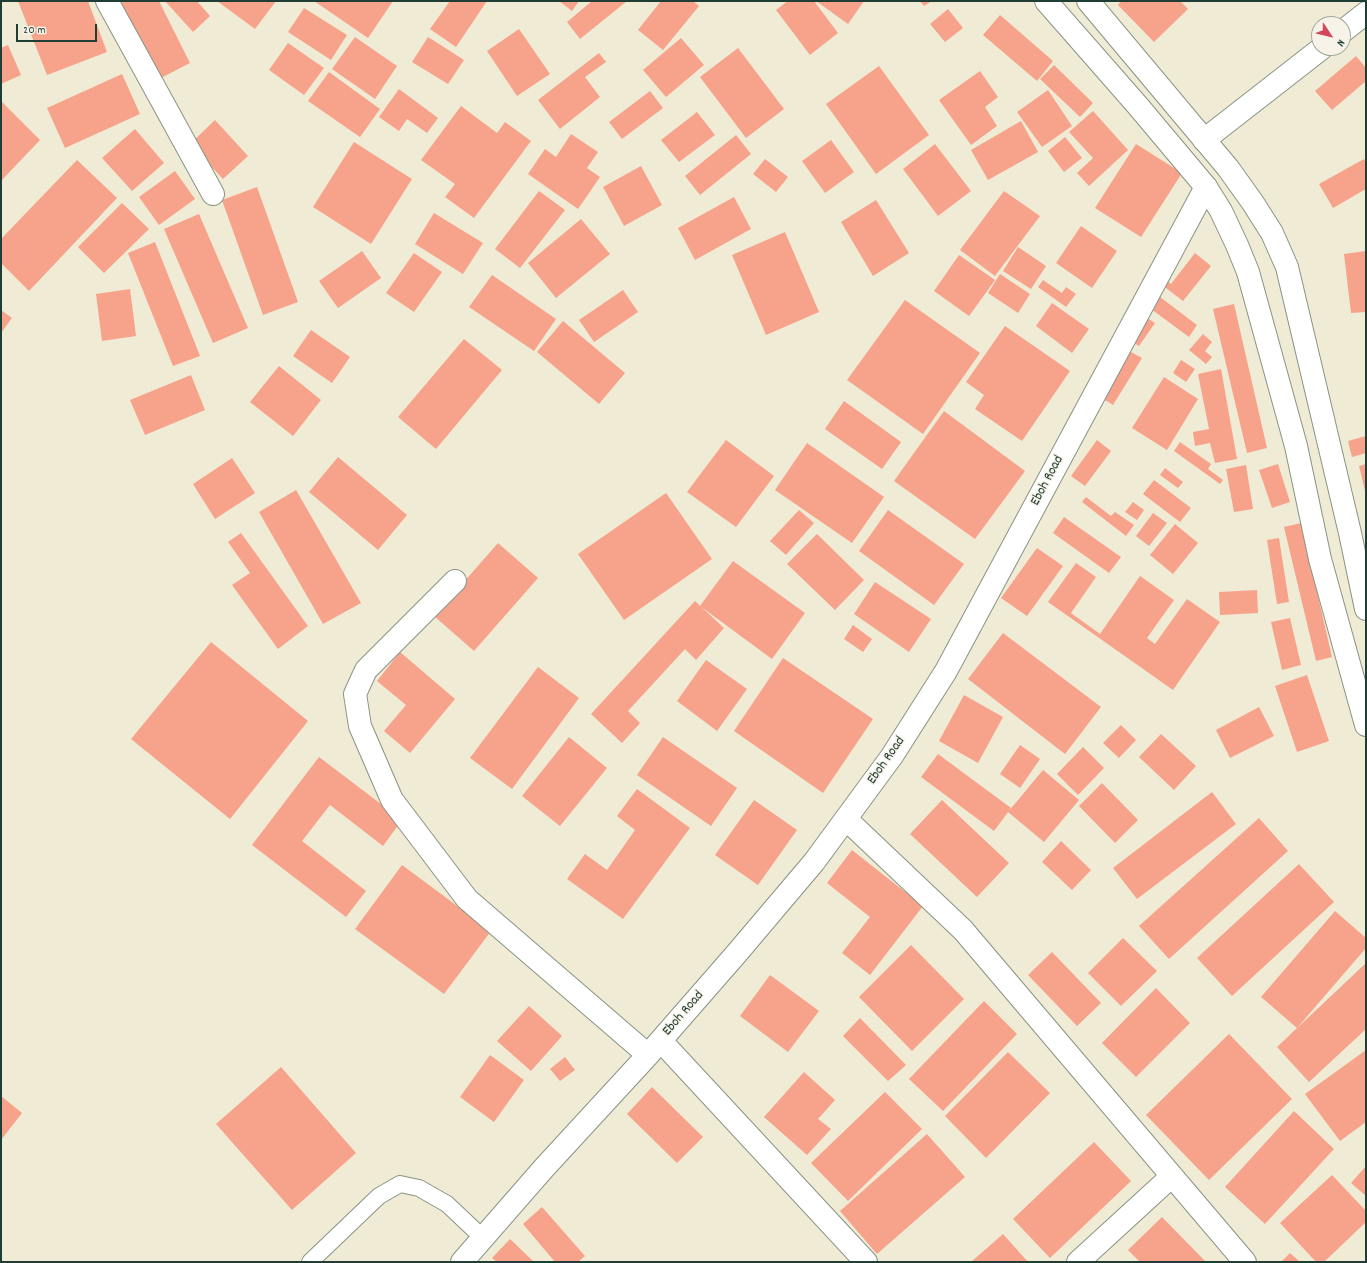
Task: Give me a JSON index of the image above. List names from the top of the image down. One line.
{"streets":{"street":["Eboh Road"]},"scale_bar":"20 m","north":"bottom right"}
